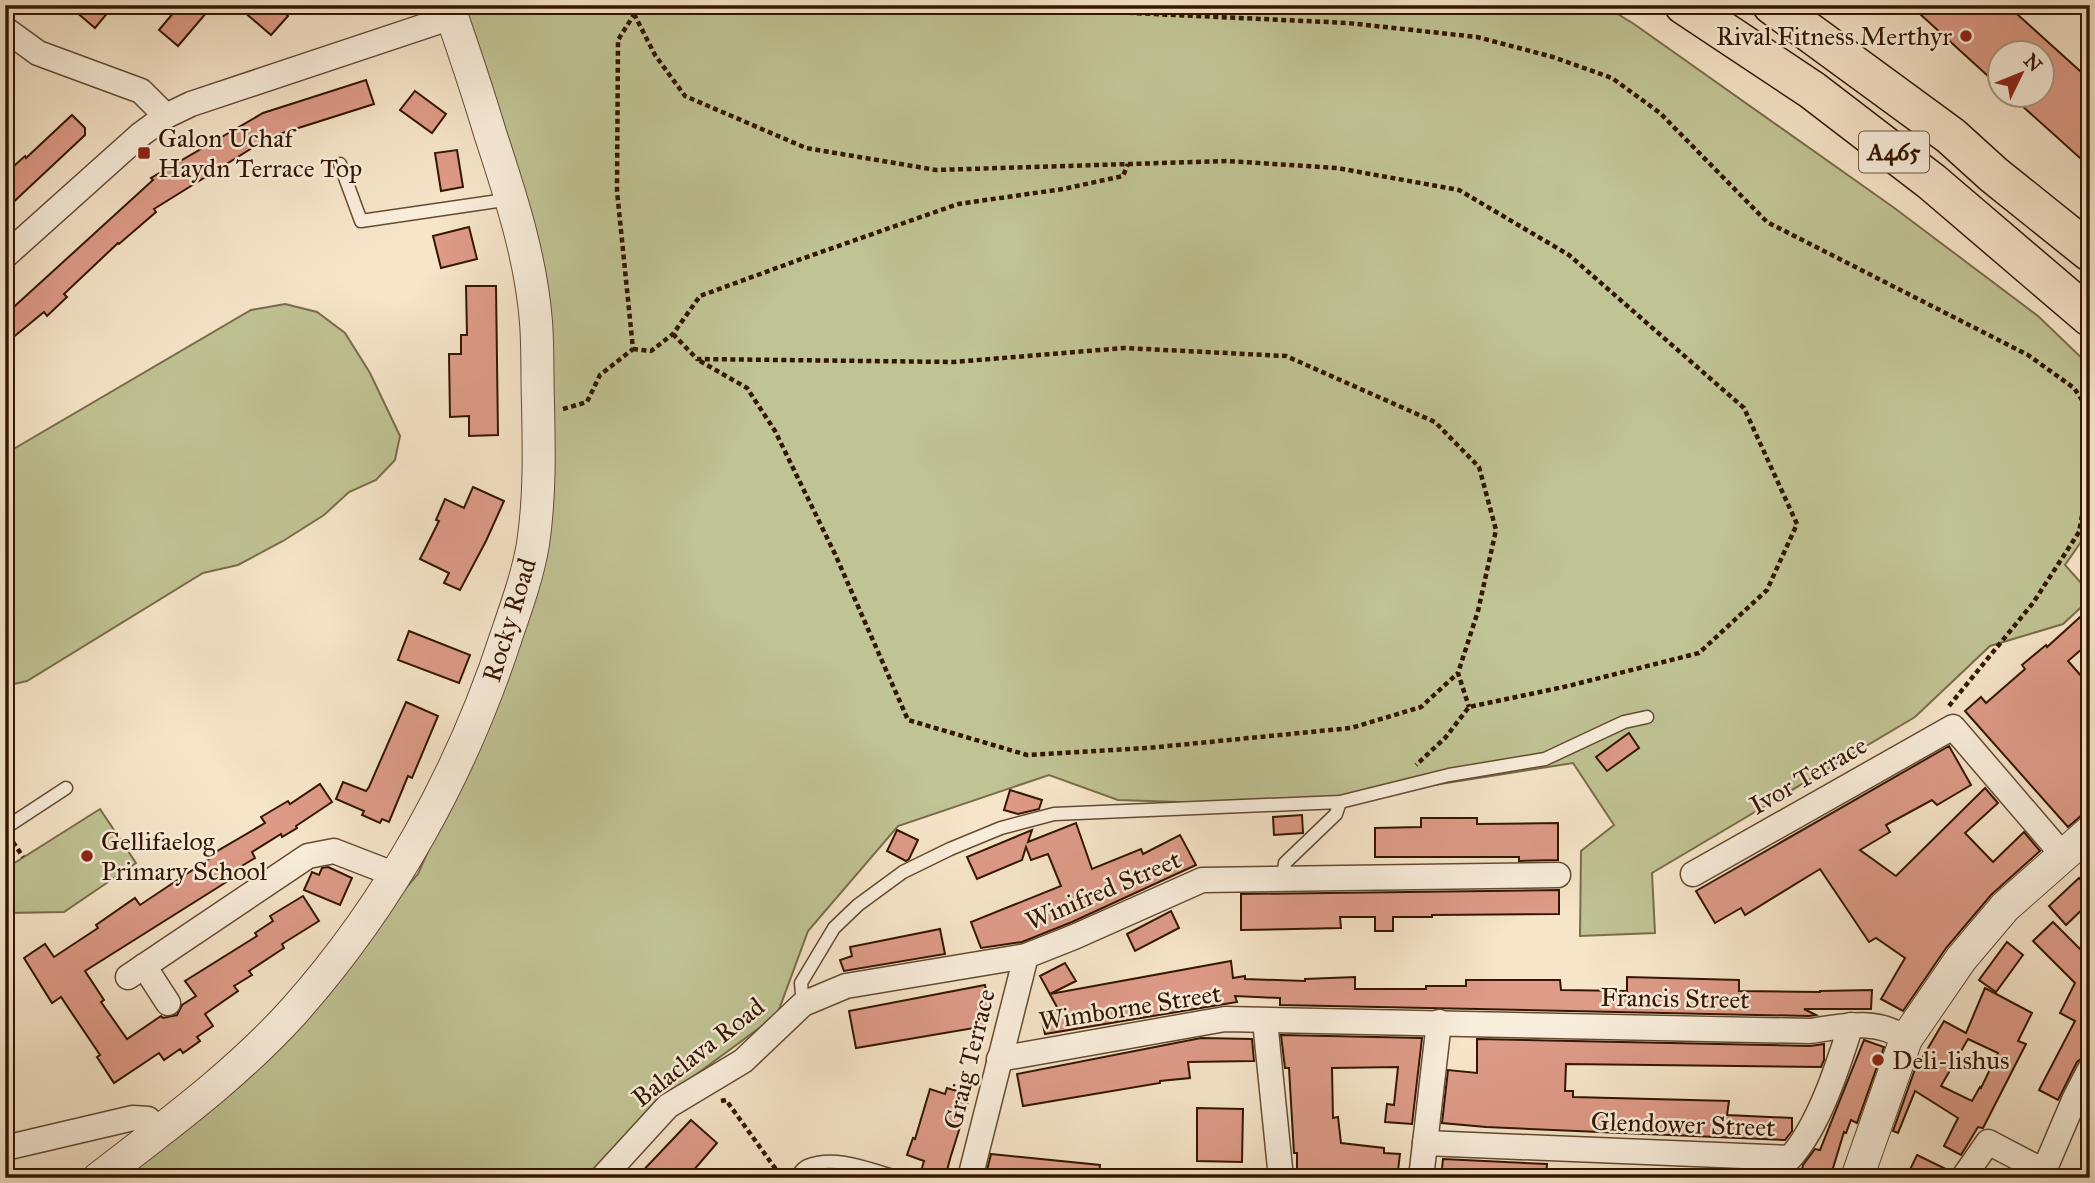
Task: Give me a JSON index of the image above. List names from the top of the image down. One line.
{"streets":{"highway":["A465"],"street":["Rocky Road","Ivor Terrace","Winifred Street","Francis Street","Wimborne Street","Balaclava Road","Graig Terrace","Glendower Street"]},"crossings":[["Winifred Street","Balaclava Road"],["Winifred Street","Graig Terrace"],["Francis Street","Wimborne Street"],["Francis Street","Glendower Street"],["Wimborne Street","Graig Terrace"]],"places":{"other":["Rival Fitness Merthyr","Gellifaelog Primary School","Deli-lishus"],"transit":["Galon Uchaf Haydn Terrace Top"]},"north":"top right"}
